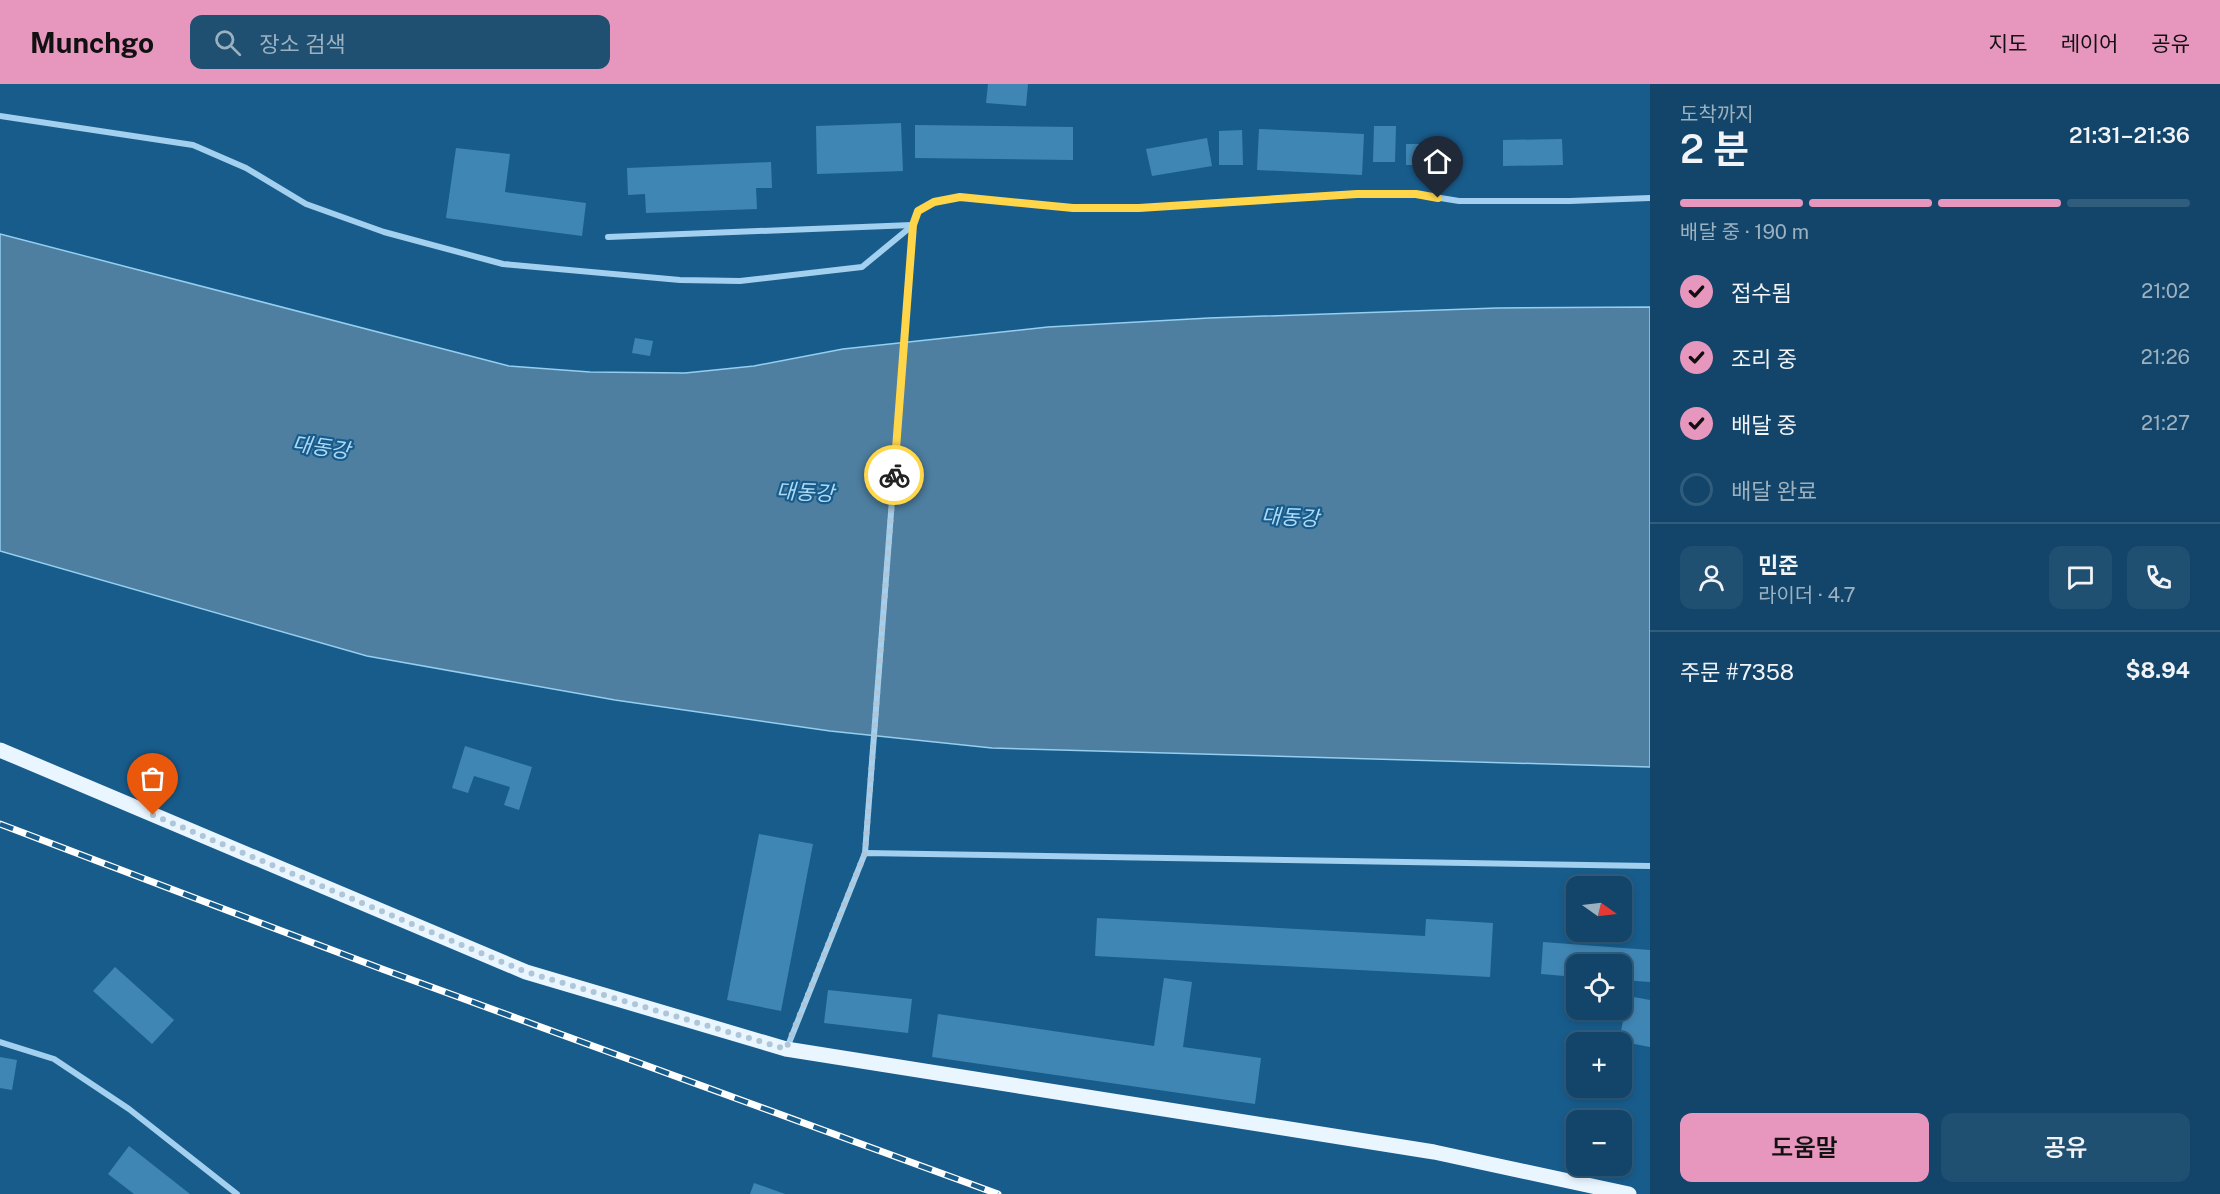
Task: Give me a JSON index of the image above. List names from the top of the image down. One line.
{"water":["대동강"],"north":"right","page":{"header":"Munchgo","search":"장소 검색","nav":["지도","레이어","공유"],"heading":["2 분","도착까지","21:31–21:36"],"panel":["민준","라이더 · 4.7","주문 #7358","$8.94"],"bar":"배달 중 · 190 m","list":[["접수됨","21:02"],["조리 중","21:26"],["배달 중","21:27"],"배달 완료"],"map_buttons":["+","−"],"buttons":["도움말","공유"]}}
